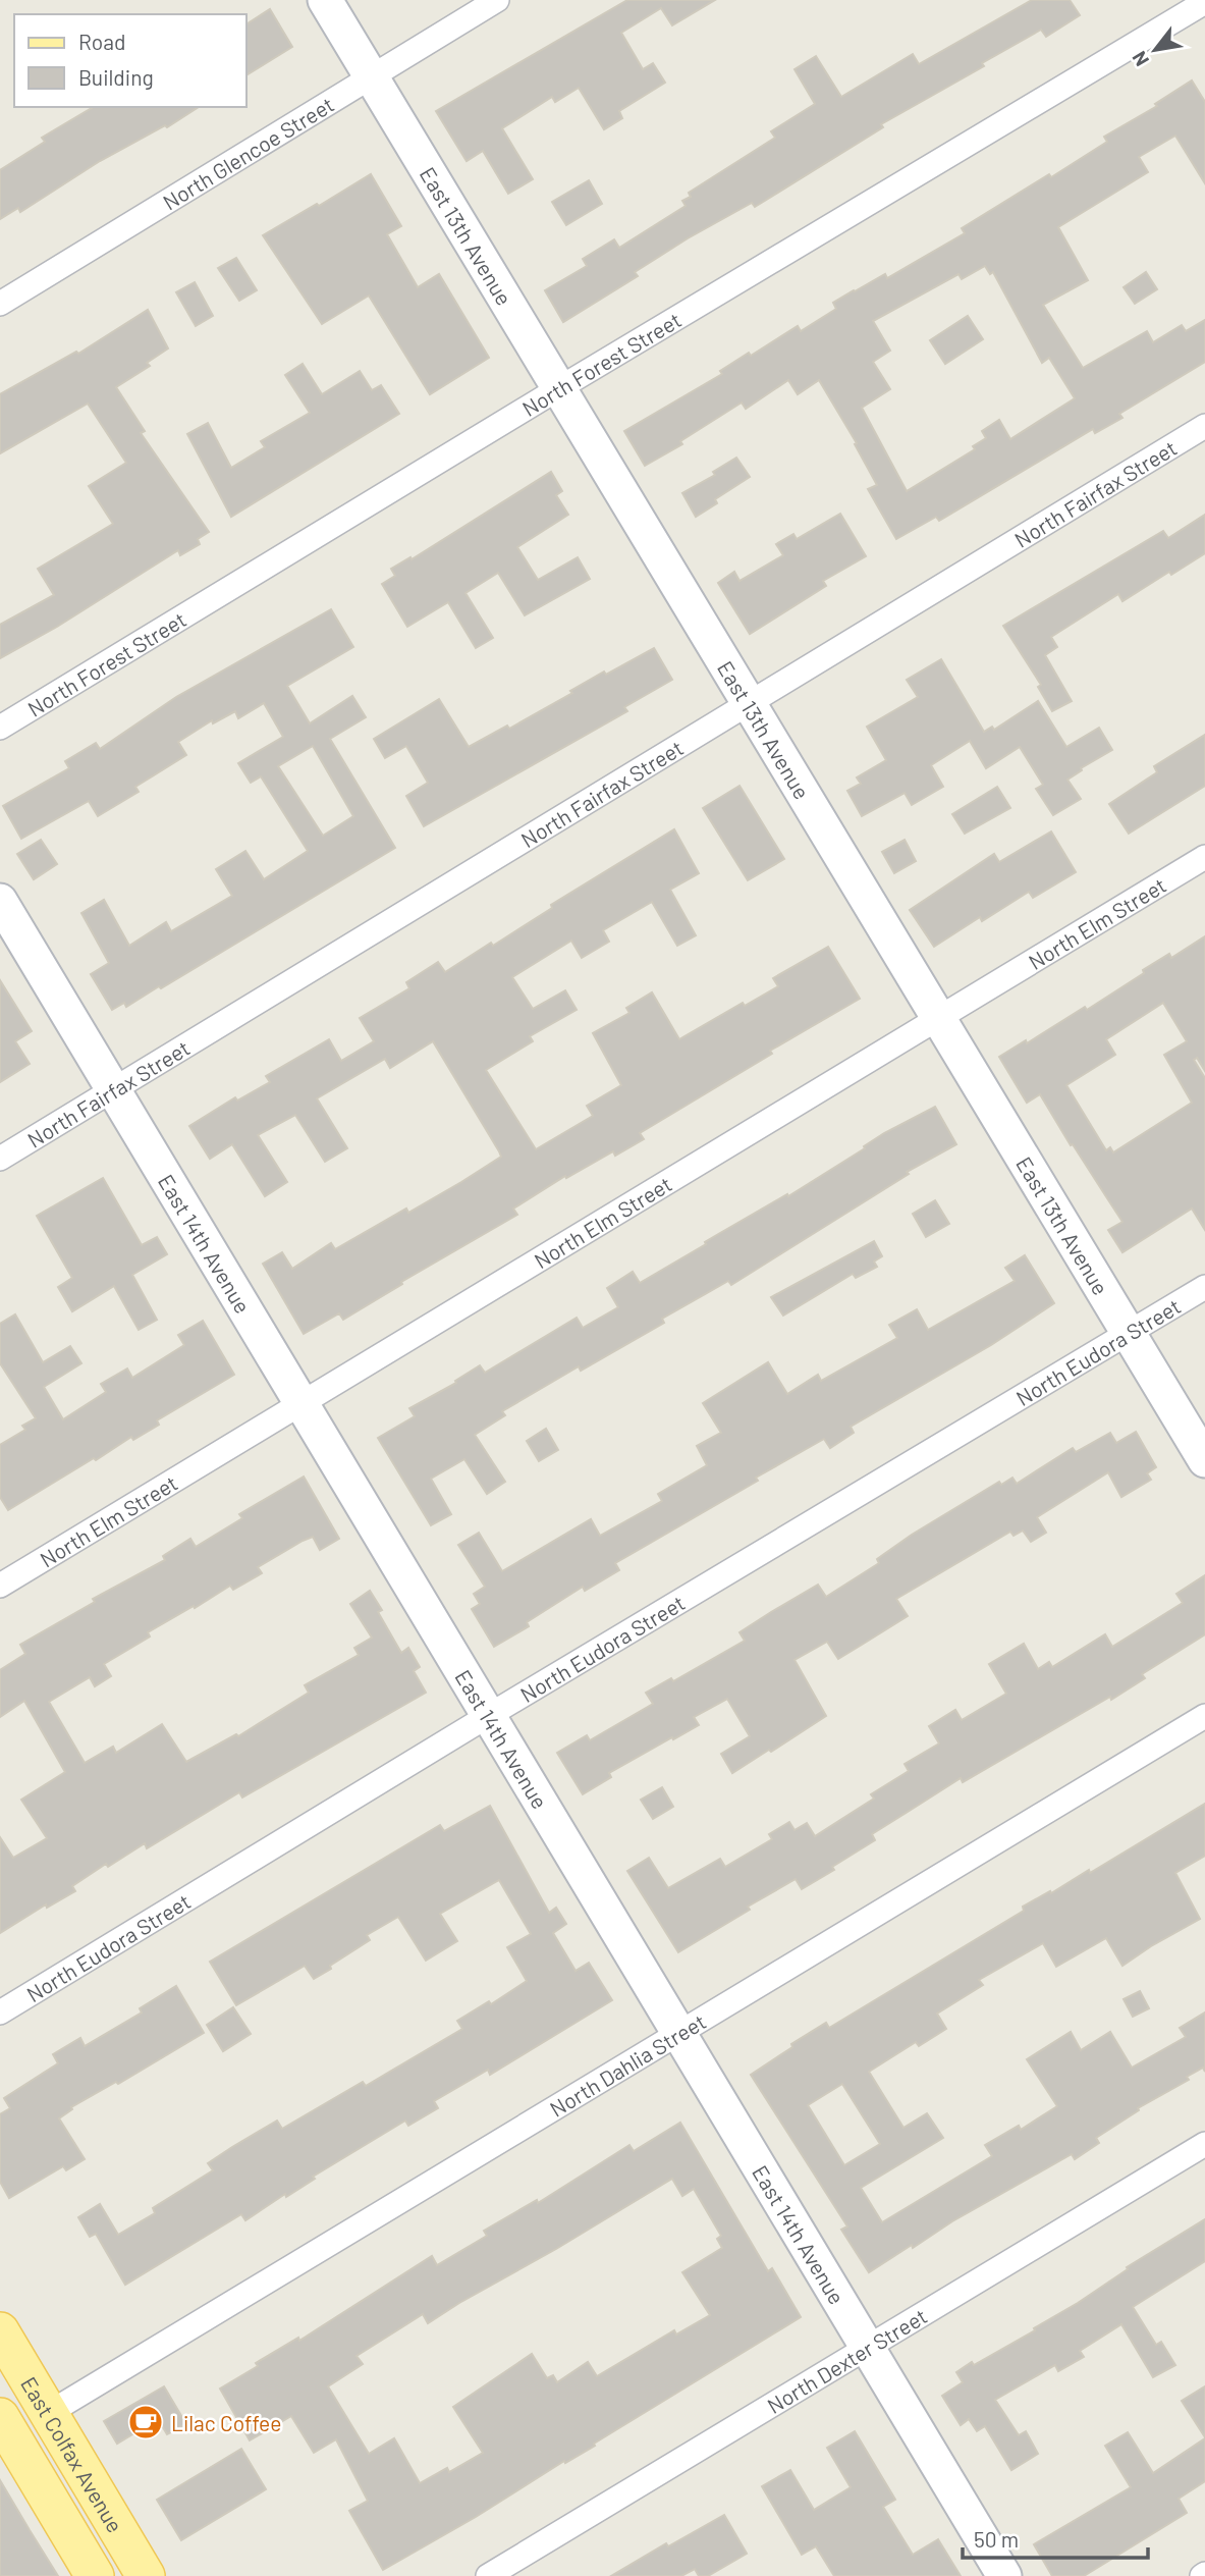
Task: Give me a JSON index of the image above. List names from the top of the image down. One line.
{"streets":{"main road":["East 13th Avenue","East 14th Avenue","East Colfax Avenue"],"street":["North Glencoe Street","North Forest Street","North Fairfax Street","North Elm Street","North Eudora Street","North Dahlia Street","North Dexter Street"]},"crossings":[["North Glencoe Street","East 13th Avenue"],["East 13th Avenue","North Forest Street"],["East 13th Avenue","North Fairfax Street"],["East 13th Avenue","North Elm Street"],["East 13th Avenue","North Eudora Street"],["North Fairfax Street","East 14th Avenue"],["North Elm Street","East 14th Avenue"],["East 14th Avenue","North Eudora Street"],["East 14th Avenue","North Dahlia Street"],["East 14th Avenue","North Dexter Street"],["North Dahlia Street","East Colfax Avenue"]],"places":{"cafe":["Lilac Coffee"]},"legend":["Road","Building"],"scale_bar":"50 m","north":"bottom left"}
